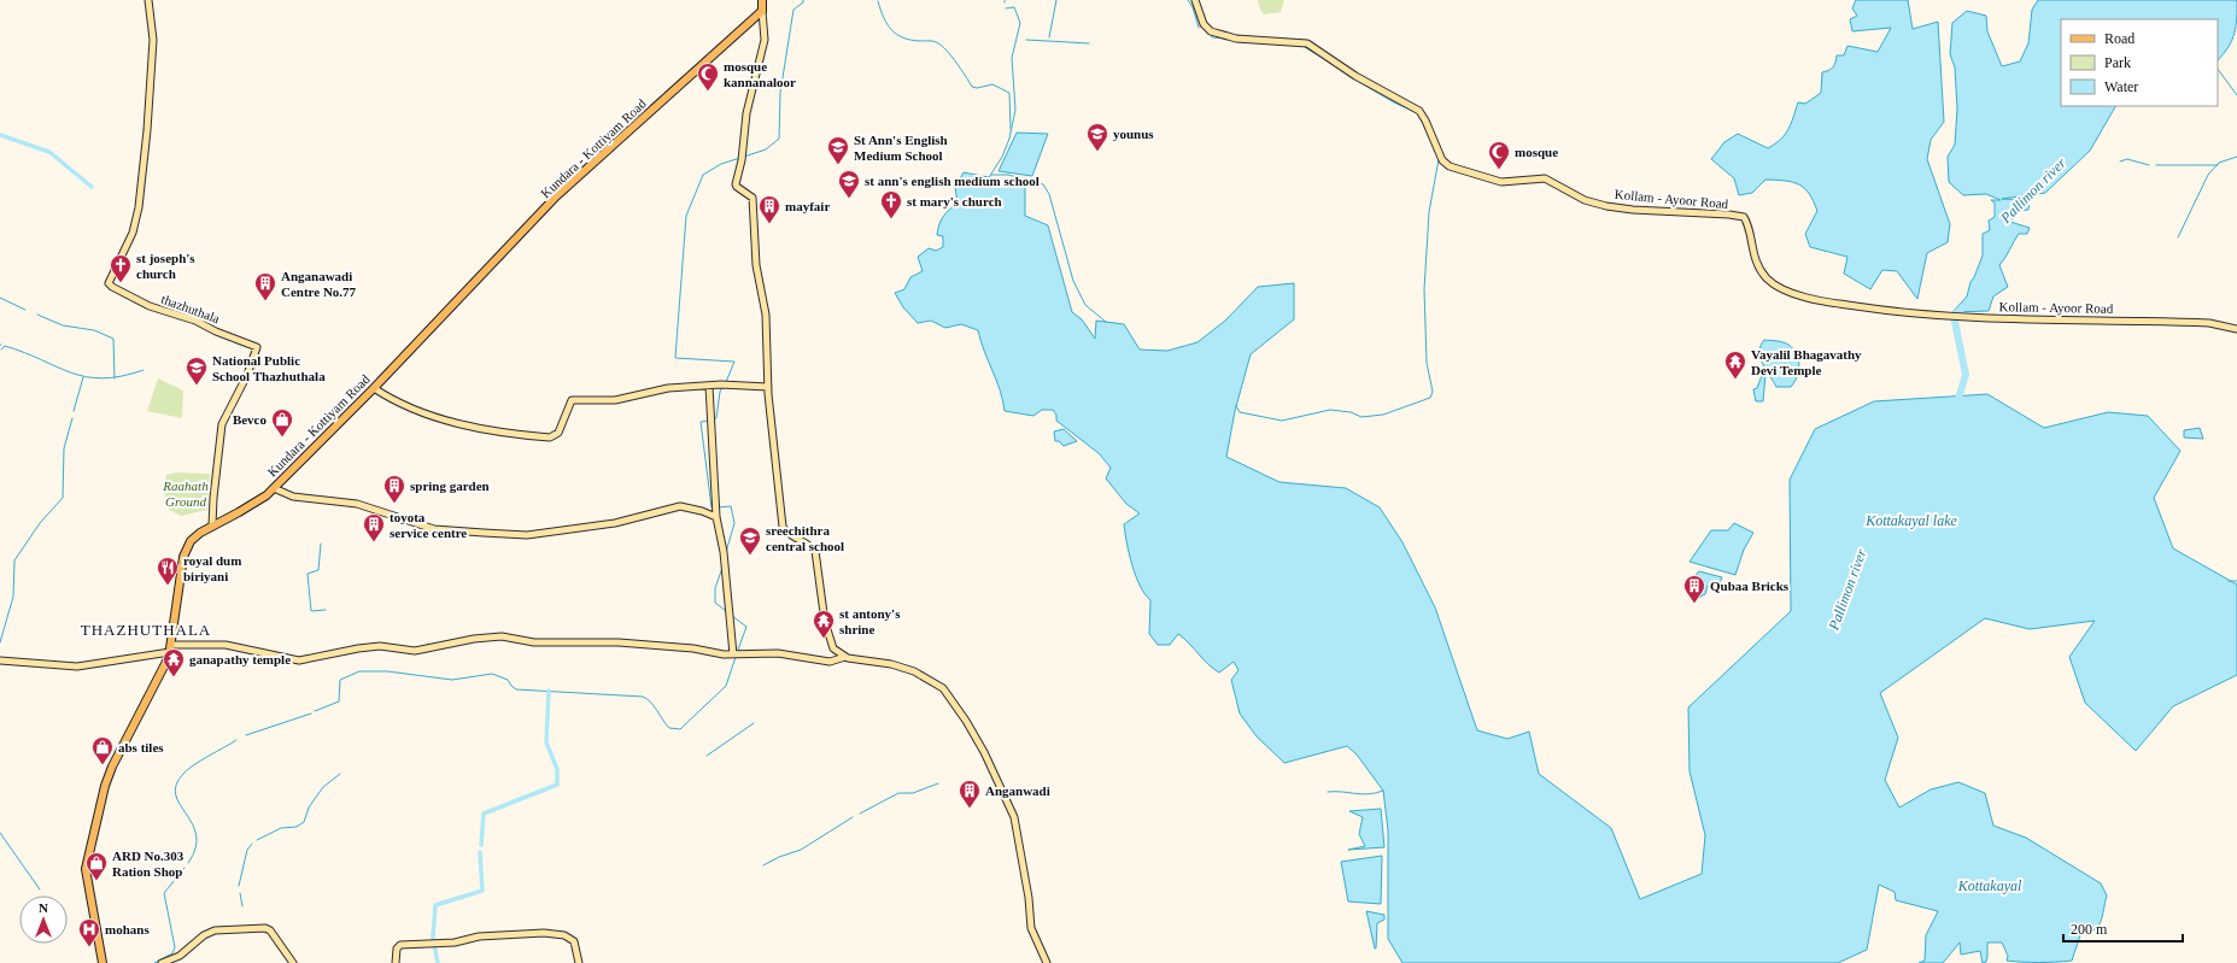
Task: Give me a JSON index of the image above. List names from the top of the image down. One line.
{"streets":{"main road":["Kundara - Kottiyam Road"],"street":["Kollam - Ayoor Road","thazhuthala"]},"crossings":[["Kundara - Kottiyam Road","thazhuthala"]],"districts":["THAZHUTHALA"],"water":["Pallimon river","Kottakayal lake","Kottakayal"],"parks":["Raahath Ground"],"places":{"mosque":["mosque kannanaloor","mosque"],"school or university":["younus","St Ann's English Medium School","st ann's english medium school","National Public School Thazhuthala","sreechithra central school"],"church":["st mary's church","st joseph's church"],"building":["mayfair","Anganawadi Centre No.77","spring garden","toyota service centre","Qubaa Bricks","Anganwadi"],"temple":["Vayalil Bhagavathy Devi Temple","st antony's shrine","ganapathy temple"],"shop":["Bevco","abs tiles","ARD No.303 Ration Shop"],"restaurant":["royal dum biriyani"],"hospital":["mohans"]},"legend":["Road","Park","Water"],"scale_bar":"200 m","north":"top"}
